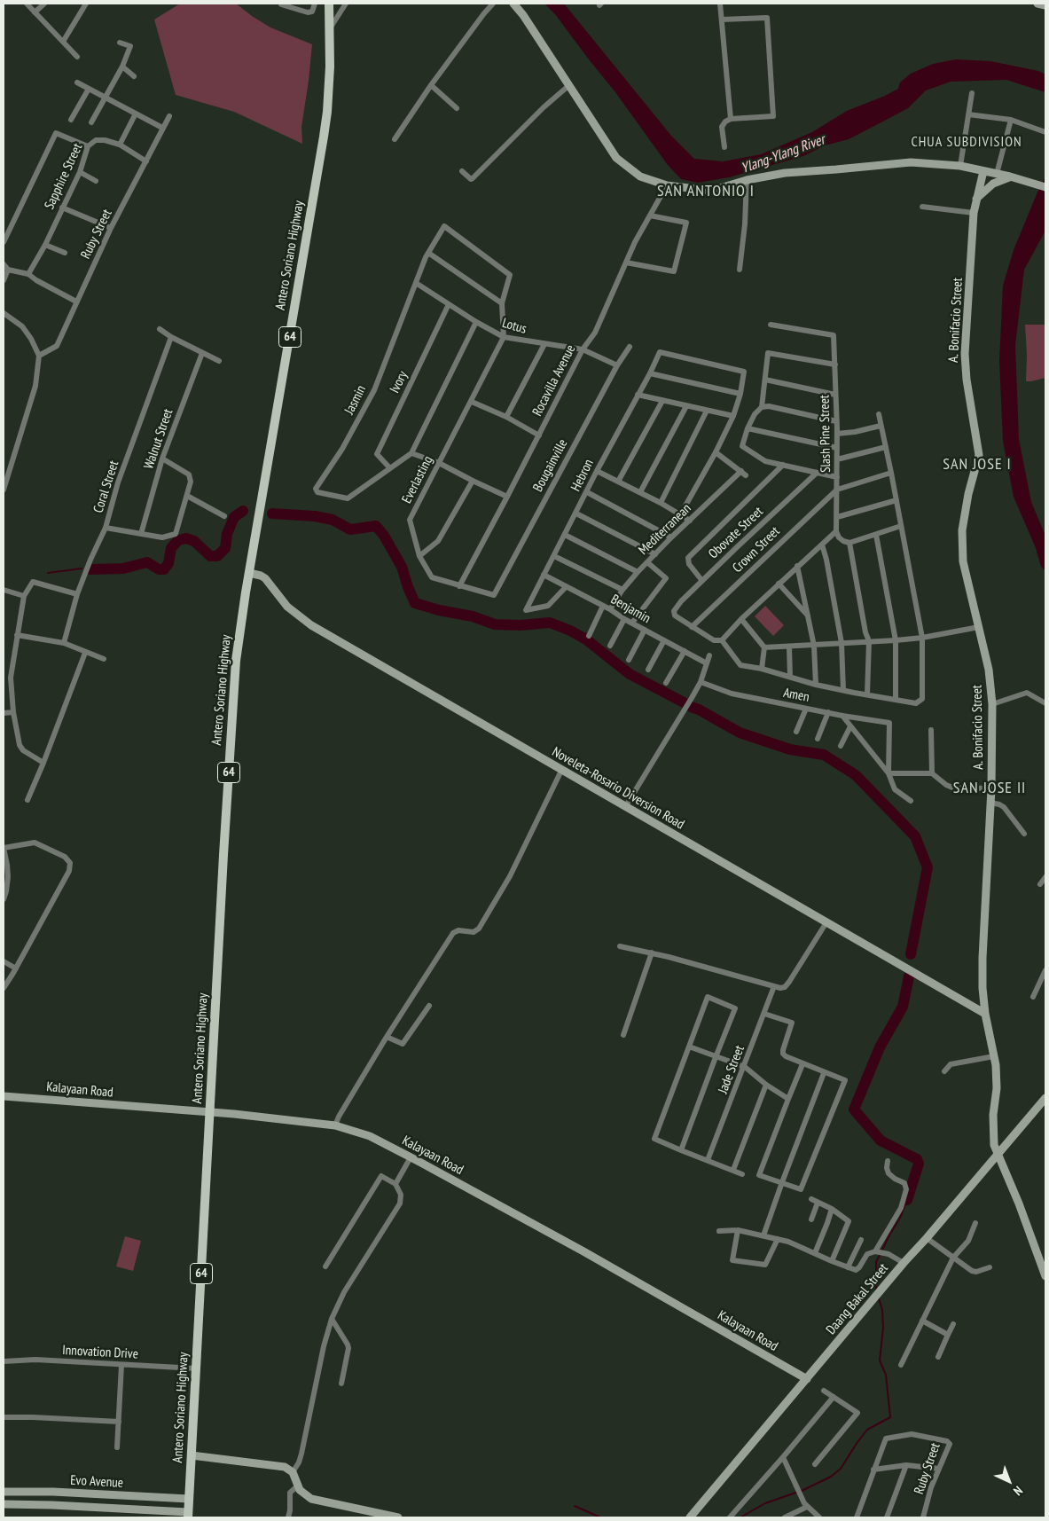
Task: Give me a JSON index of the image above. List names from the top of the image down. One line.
{"streets":{"main road":["Antero Soriano Highway","64"],"street":["Sapphire Street","Ruby Street","A. Bonifacio Street","Lotus","Rocavilla Avenue","Ivory","Jasmin","Slash Pine Street","Walnut Street","Bougainville","Hebron","Everlasting","Coral Street","Mediterranean","Obovate Street","Crown Street","Benjamin","Amen","Noveleta-Rosario Diversion Road","Jade Street","Kalayaan Road","Daang Bakal Street","Innovation Drive","Evo Avenue"]},"crossings":[["Sapphire Street","Ruby Street"],["Antero Soriano Highway","Noveleta-Rosario Diversion Road"],["Antero Soriano Highway","Kalayaan Road"],["Antero Soriano Highway","Innovation Drive"],["Antero Soriano Highway","Evo Avenue"],["A. Bonifacio Street","Noveleta-Rosario Diversion Road"],["A. Bonifacio Street","Daang Bakal Street"],["Lotus","Rocavilla Avenue"],["Lotus","Ivory"],["Lotus","Jasmin"],["Lotus","Bougainville"],["Lotus","Everlasting"],["Rocavilla Avenue","Everlasting"],["Ivory","Jasmin"],["Slash Pine Street","Crown Street"],["Bougainville","Everlasting"],["Hebron","Benjamin"],["Mediterranean","Benjamin"],["Obovate Street","Crown Street"],["Kalayaan Road","Daang Bakal Street"]],"districts":["CHUA SUBDIVISION","SAN ANTONIO I","SAN JOSE I","SAN JOSE II"],"water":["Ylang-Ylang River"],"north":"bottom right"}
